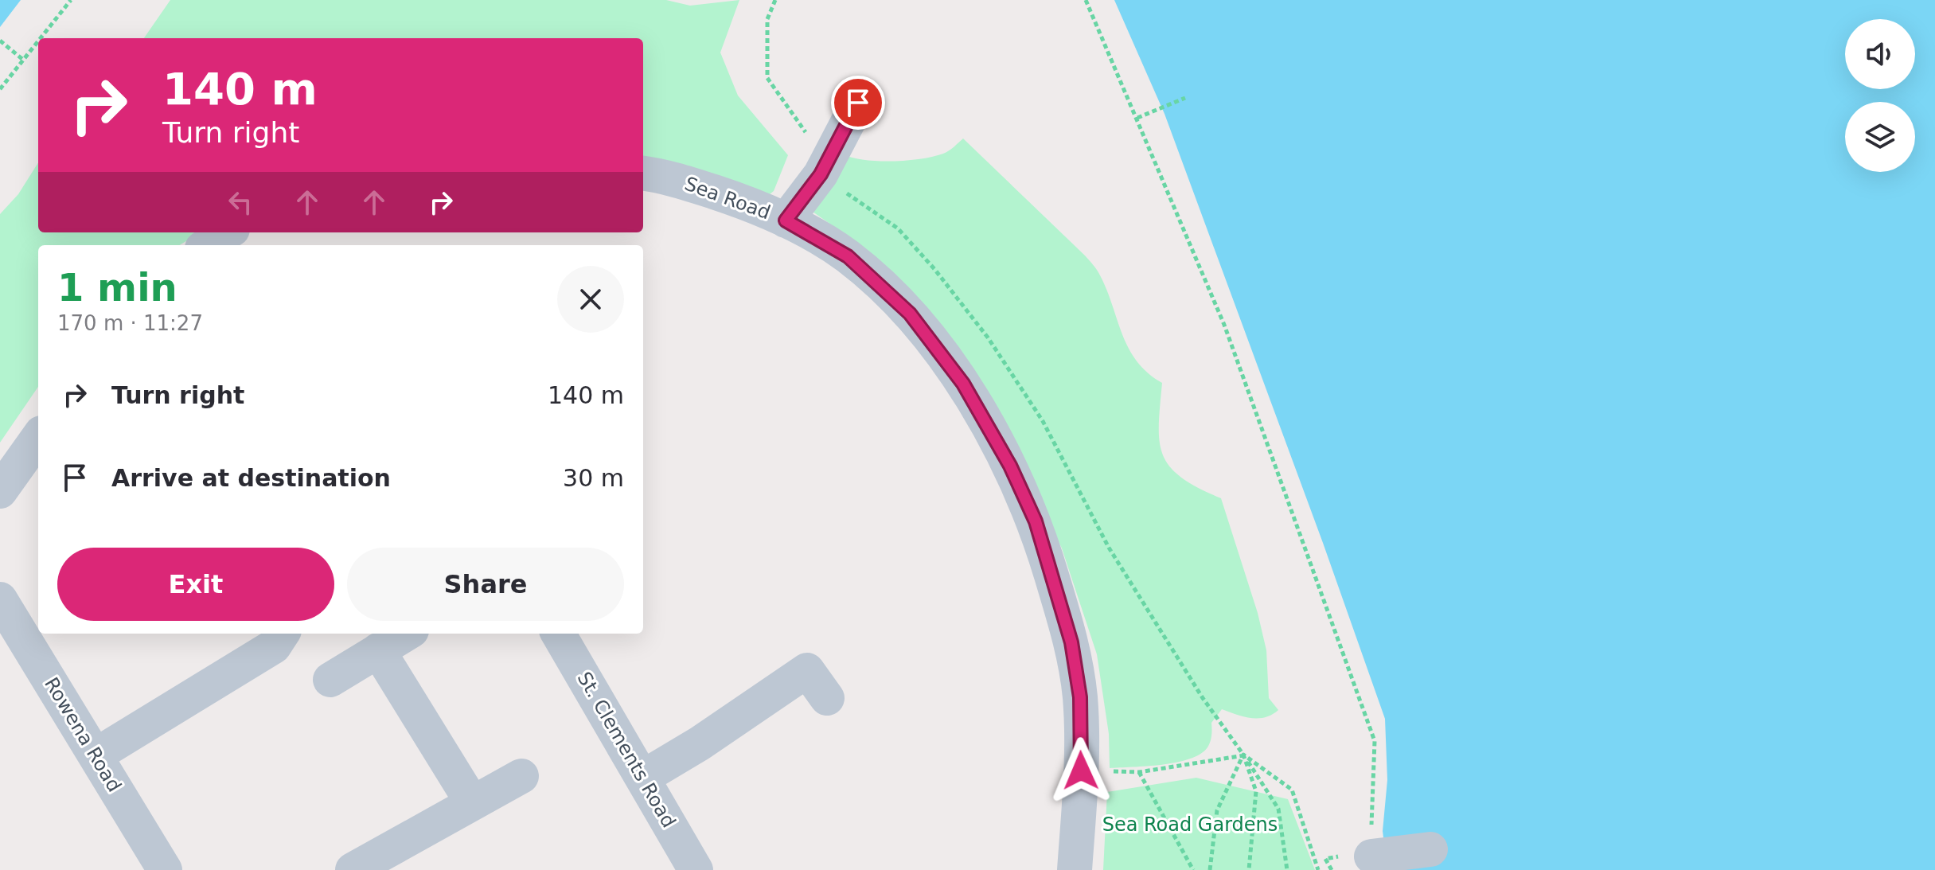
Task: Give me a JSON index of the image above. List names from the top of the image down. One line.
{"streets":{"street":["Sea Road","Rowena Road","St. Clements Road"]},"parks":["Sea Road Gardens"],"page":{"turn":["140 m","Turn right"],"heading":["1 min","170 m · 11:27"],"list":[{"name":"Turn right","value":"140 m"},{"name":"Arrive at destination","value":"30 m"}],"buttons":["Exit","Share"]}}
